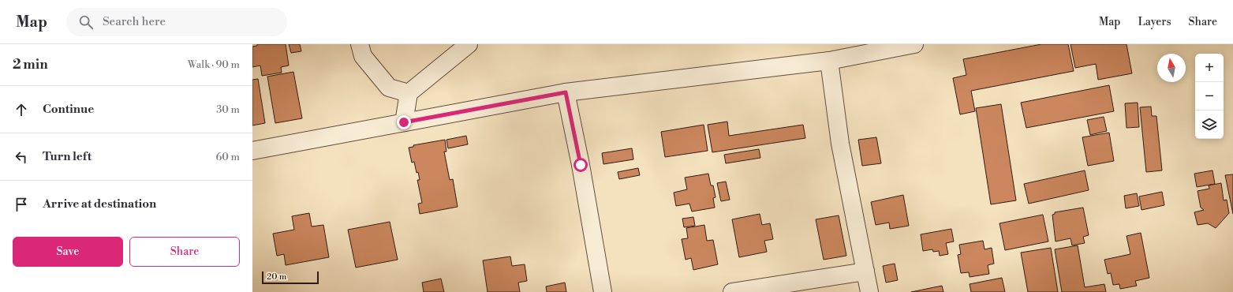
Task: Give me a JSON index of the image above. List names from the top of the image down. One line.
{"scale_bar":"20 m","north":"top","page":{"header":"Map","search":"Search here","nav":["Map","Layers","Share"],"heading":["2 min","Walk · 90 m"],"map_buttons":["+","−"],"list":[["Continue","30 m"],["Turn left","60 m"],"Arrive at destination"],"buttons":["Save","Share"],"scale":"20 m"}}
